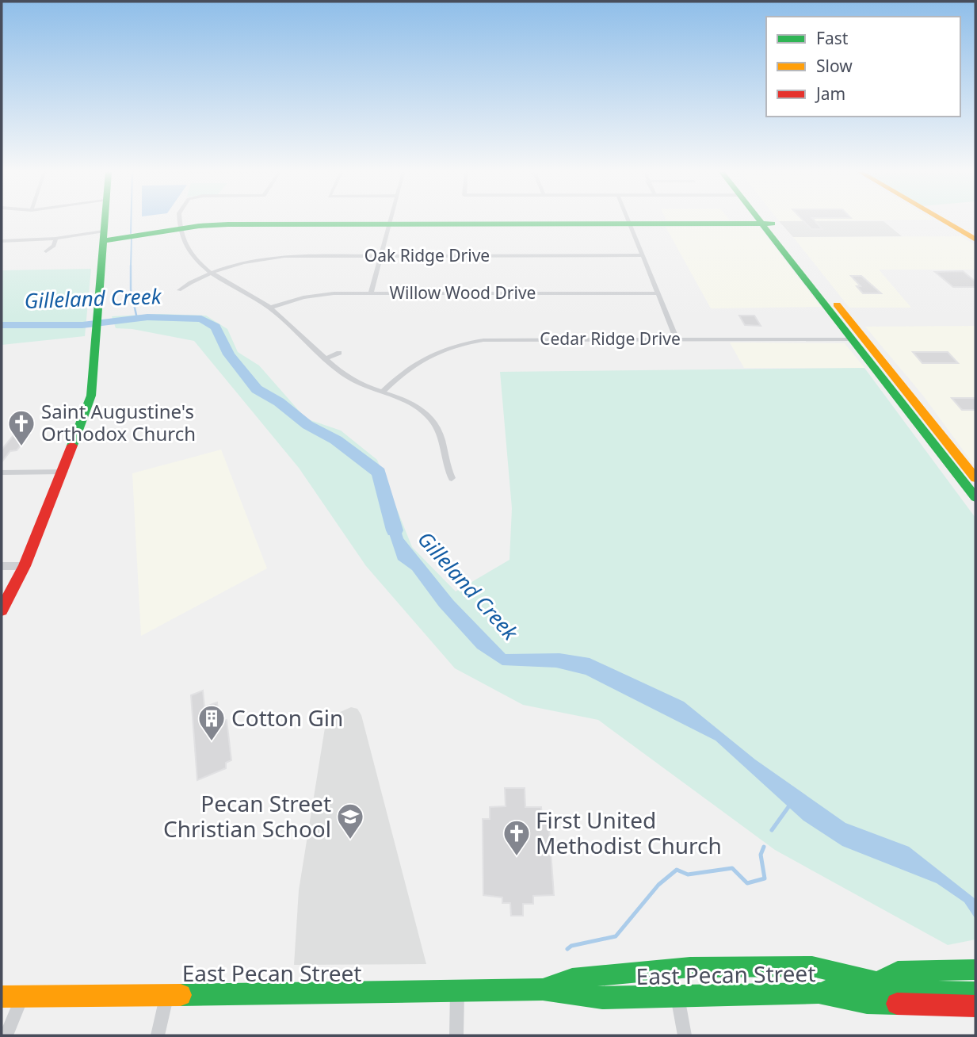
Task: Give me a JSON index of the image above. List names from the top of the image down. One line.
{"streets":{"main road":["East Pecan Street"],"street":["Oak Ridge Drive","Willow Wood Drive","Cedar Ridge Drive"]},"water":["Gilleland Creek"],"places":{"church":["Saint Augustine's Orthodox Church","First United Methodist Church"],"building":["Cotton Gin"],"school or university":["Pecan Street Christian School"]},"legend":["Fast","Slow","Jam"]}
